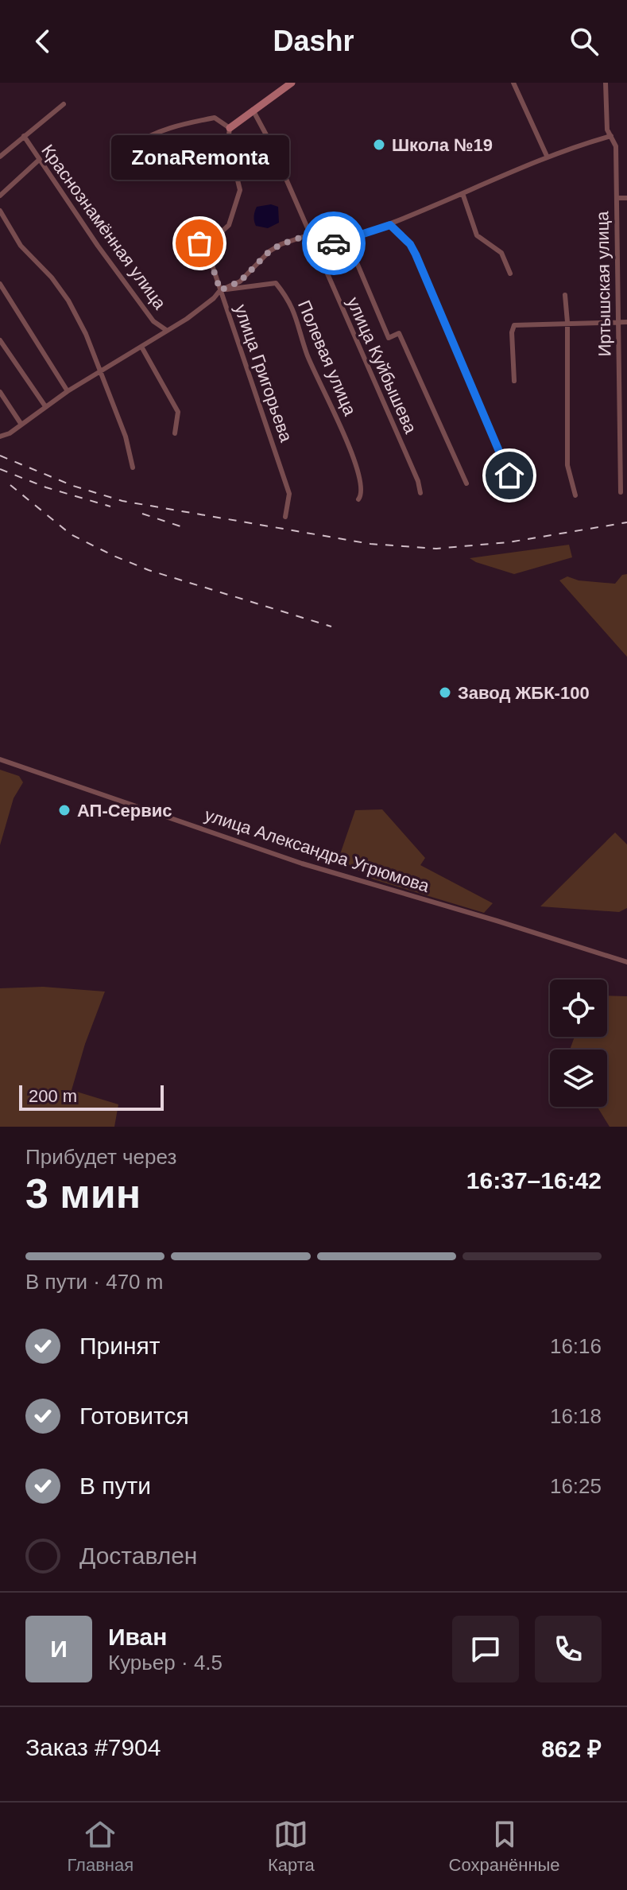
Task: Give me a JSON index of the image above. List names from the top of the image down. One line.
{"streets":{"street":["Краснознамённая улица","Иртышская улица","Полевая улица","улица Куйбышева","улица Григорьева","улица Александра Угрюмова"]},"crossings":[["Полевая улица","улица Григорьева"]],"places":["Школа №19","ZonaRemonta","Завод ЖБК-100","АП-Сервис"],"scale_bar":"200 m","page":{"header":"Dashr","bubble":"ZonaRemonta","scale":"200 m","heading":["3 мин","Прибудет через","16:37–16:42"],"panel":["Иван","Курьер · 4.5","Заказ #7904","862 ₽"],"bar":"В пути · 470 m","list":[["Принят","16:16"],["Готовится","16:18"],["В пути","16:25"],"Доставлен"],"round":"И","tabs":["Главная","Карта","Сохранённые"]}}
